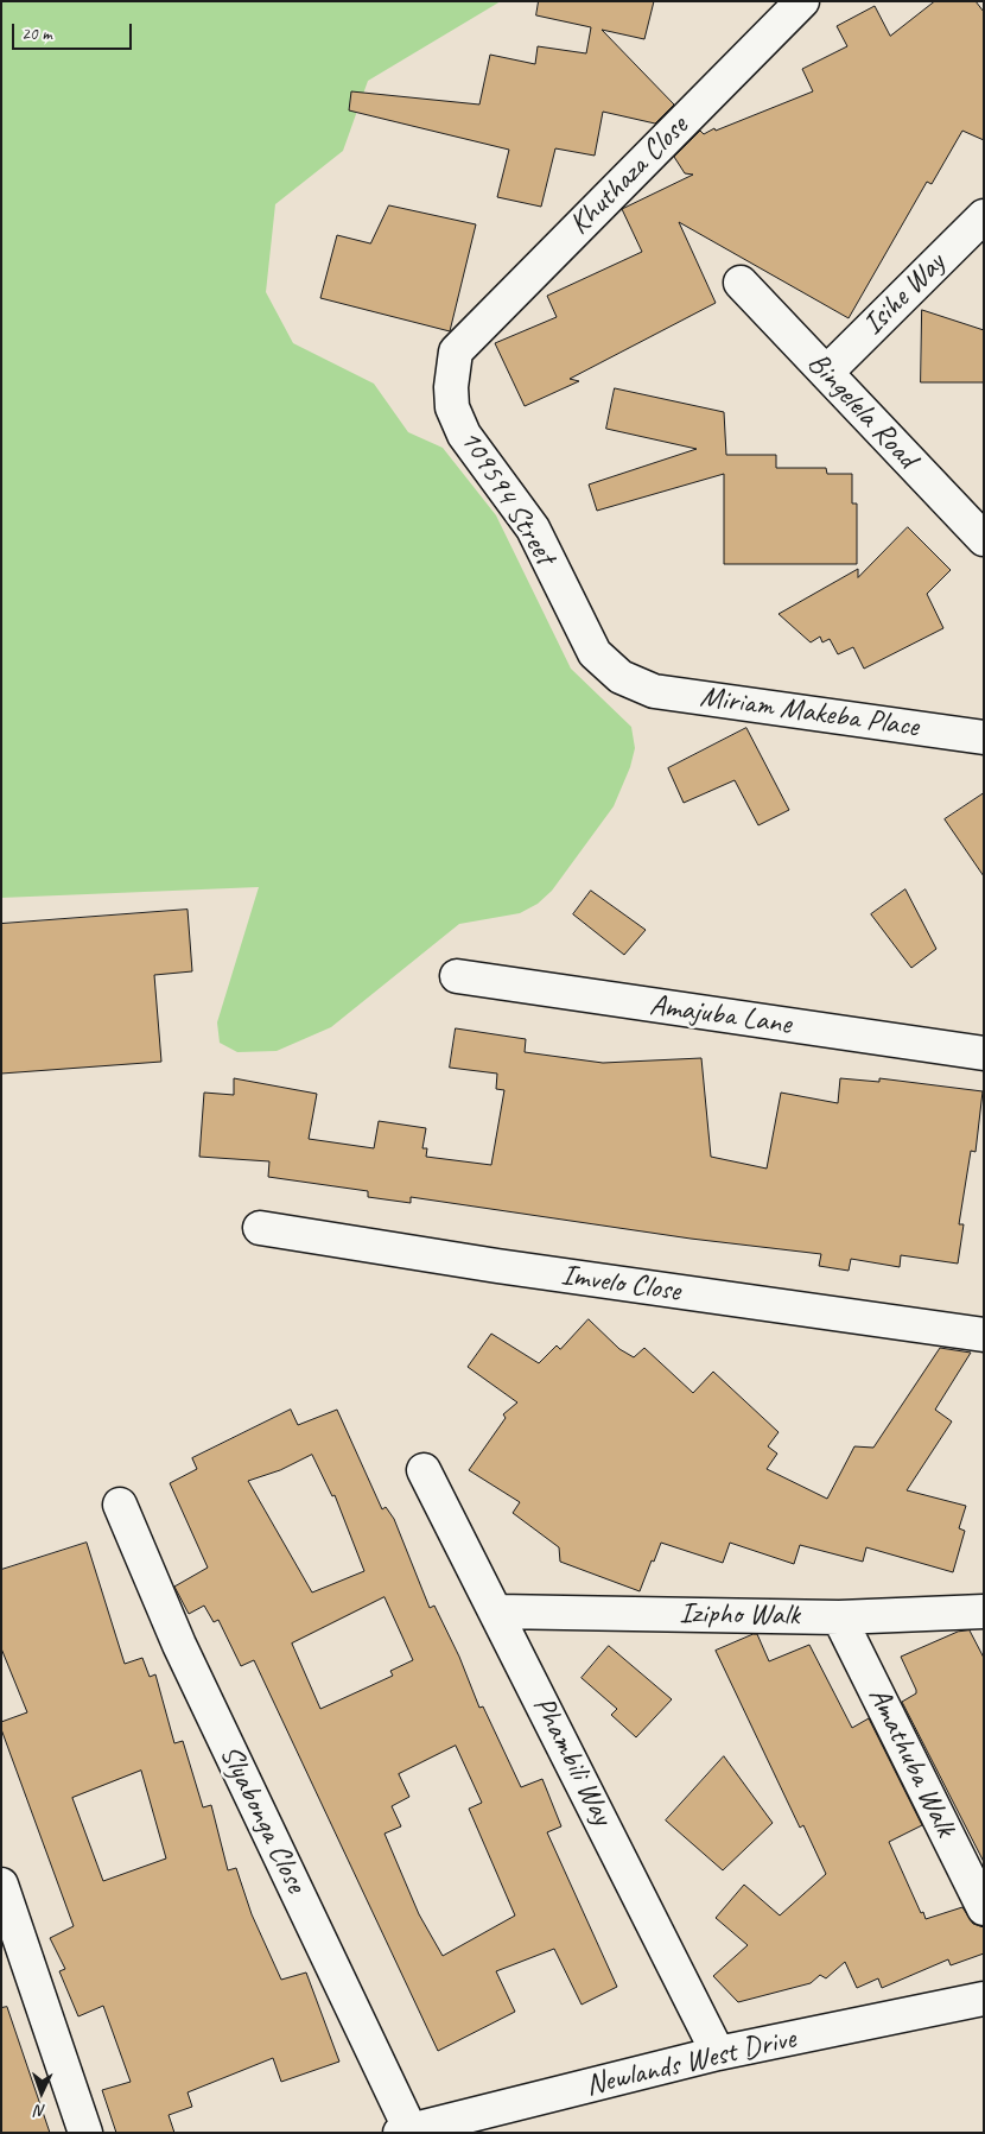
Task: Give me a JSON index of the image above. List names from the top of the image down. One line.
{"streets":{"street":["Khuthaza Close","Isihe Way","Bingelela Road","109594 Street","Miriam Makeba Place","Amajuba Lane","Imvelo Close","Izipho Walk","Phambili Way","Amathuba Walk","Slyabonga Close","Newlands West Drive"]},"crossings":[["Khuthaza Close","109594 Street"],["Isihe Way","Bingelela Road"],["109594 Street","Miriam Makeba Place"],["Izipho Walk","Phambili Way"],["Izipho Walk","Amathuba Walk"],["Phambili Way","Newlands West Drive"],["Slyabonga Close","Newlands West Drive"]],"scale_bar":"20 m","north":"bottom"}
